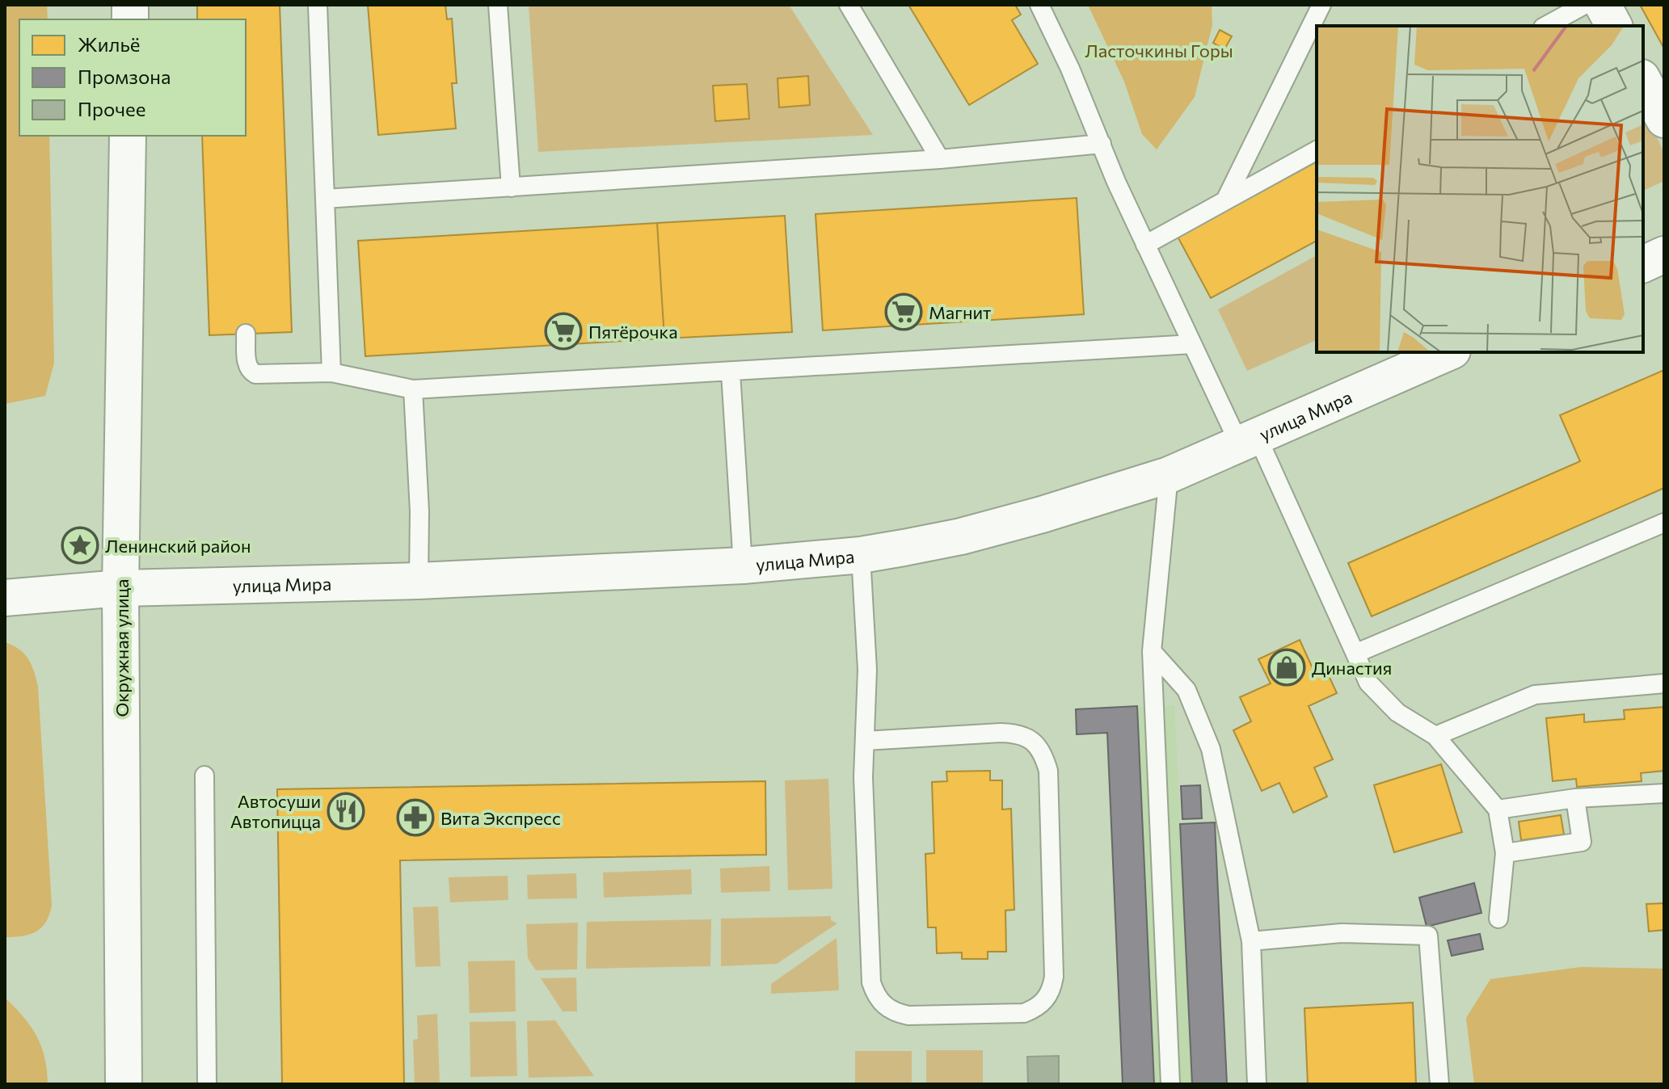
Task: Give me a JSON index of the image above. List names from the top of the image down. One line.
{"streets":{"main road":["улица Мира","Окружная улица"]},"crossings":[["улица Мира","Окружная улица"]],"parks":["Ласточкины Горы"],"places":{"supermarket":["Магнит","Пятёрочка"],"place":["Ленинский район"],"shop":["Династия"],"restaurant":["Автосуши Автопицца"],"pharmacy":["Вита Экспресс"]},"legend":["Жильё","Промзона","Прочее"]}
